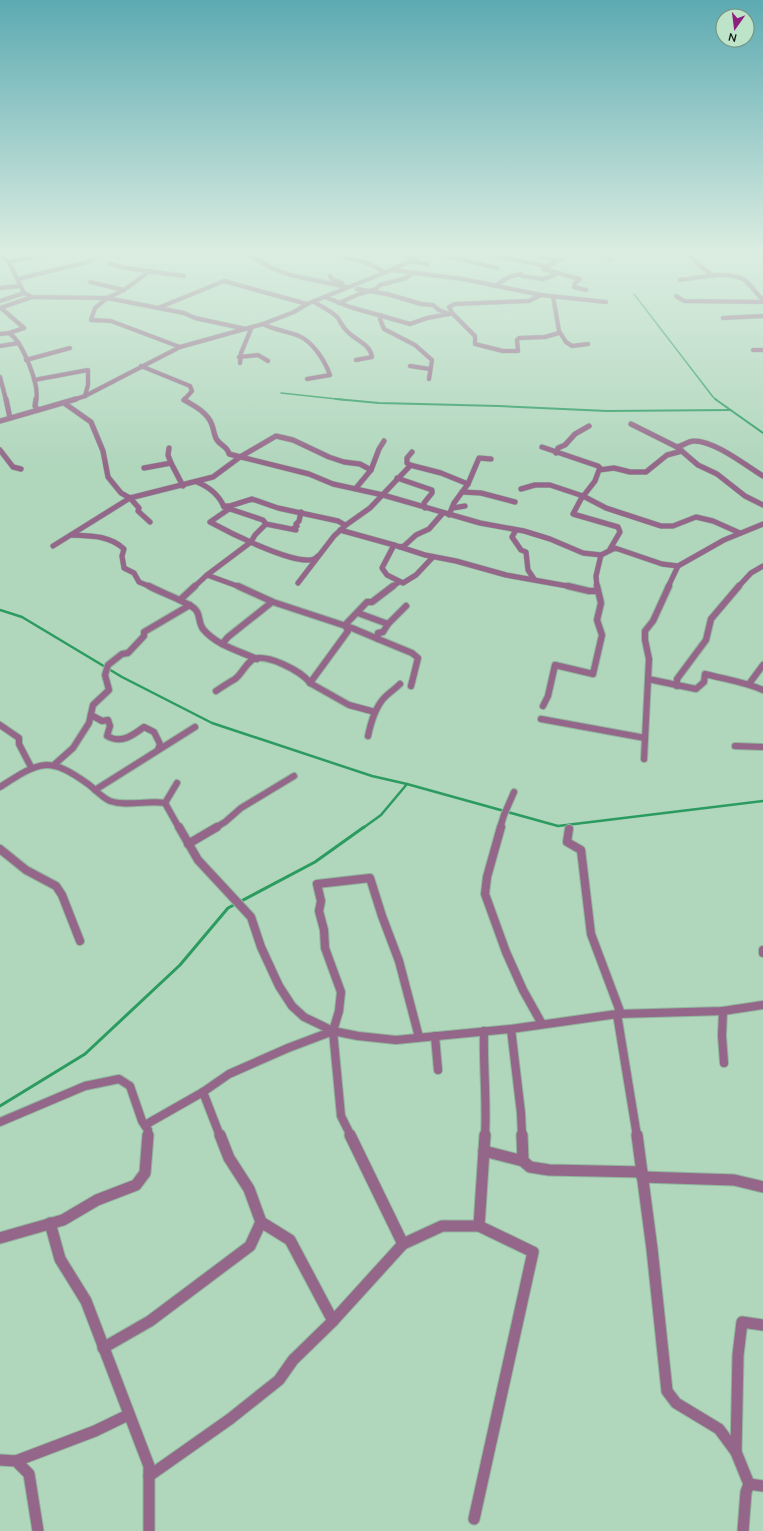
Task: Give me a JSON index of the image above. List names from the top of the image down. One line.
{"north":"bottom"}
